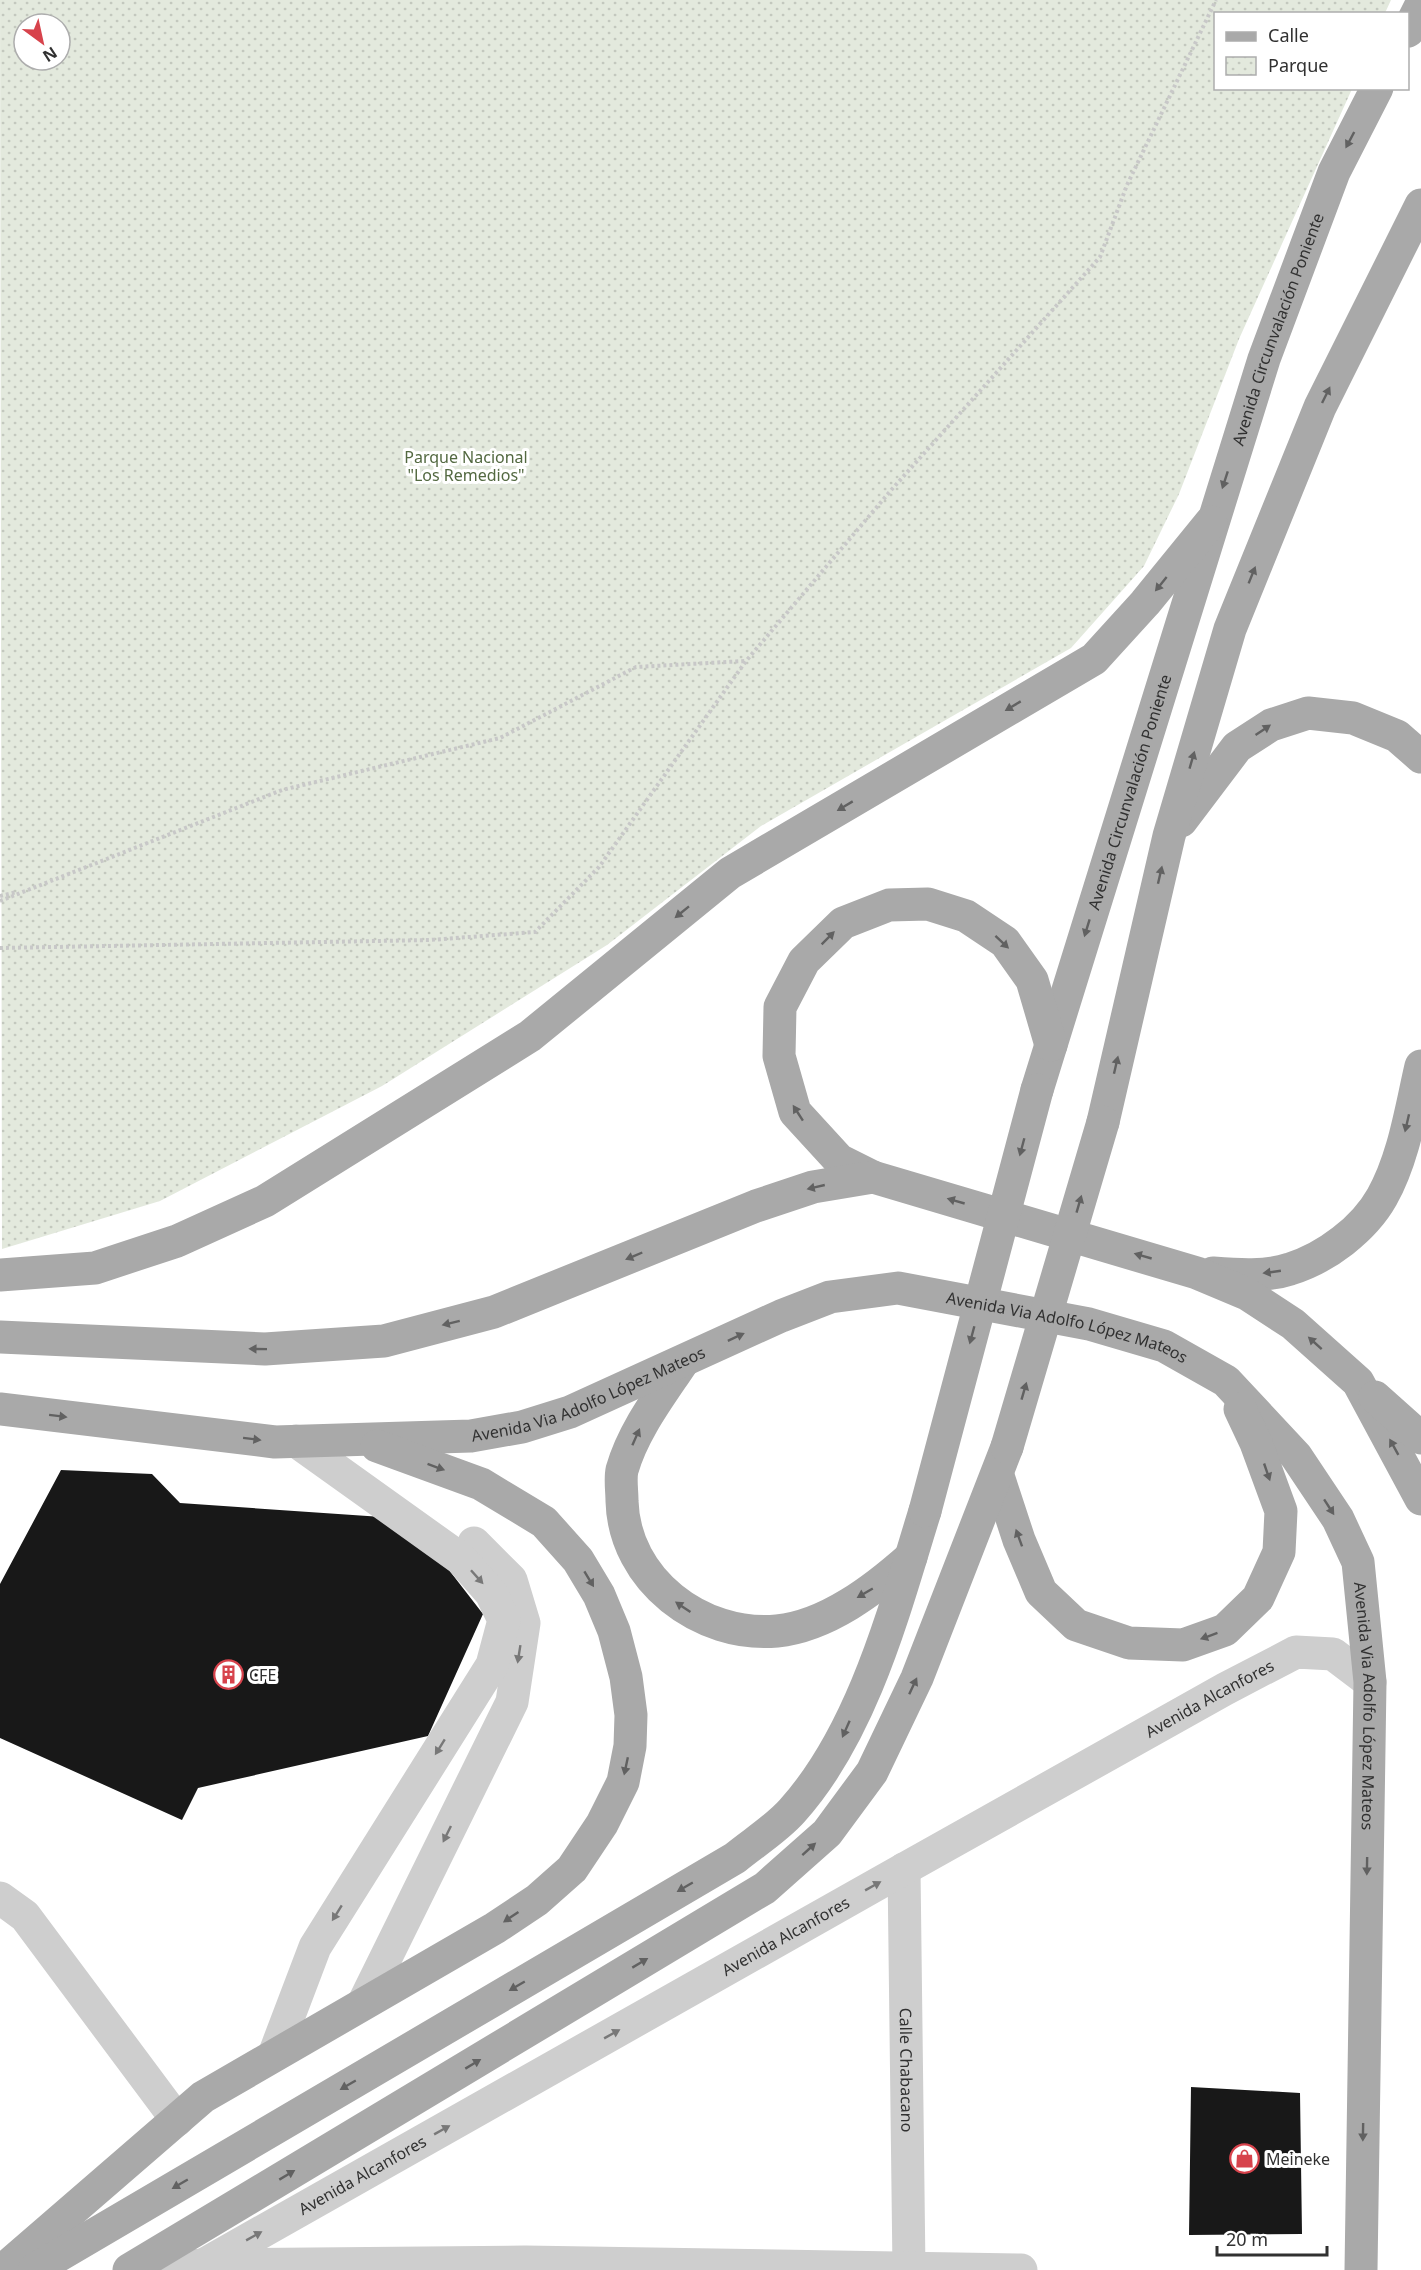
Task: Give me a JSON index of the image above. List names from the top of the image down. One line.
{"streets":{"main road":["Avenida Circunvalación Poniente","Avenida Via Adolfo López Mateos"],"street":["Avenida Alcanfores","Calle Chabacano"]},"crossings":[["Avenida Via Adolfo López Mateos","Avenida Alcanfores"],["Avenida Alcanfores","Calle Chabacano"]],"one_way":["Avenida Alcanfores"],"parks":["Parque Nacional \"Los Remedios\""],"places":{"building":["CFE"],"shop":["Meineke"]},"legend":["Calle","Parque"],"scale_bar":"20 m","north":"bottom right"}
